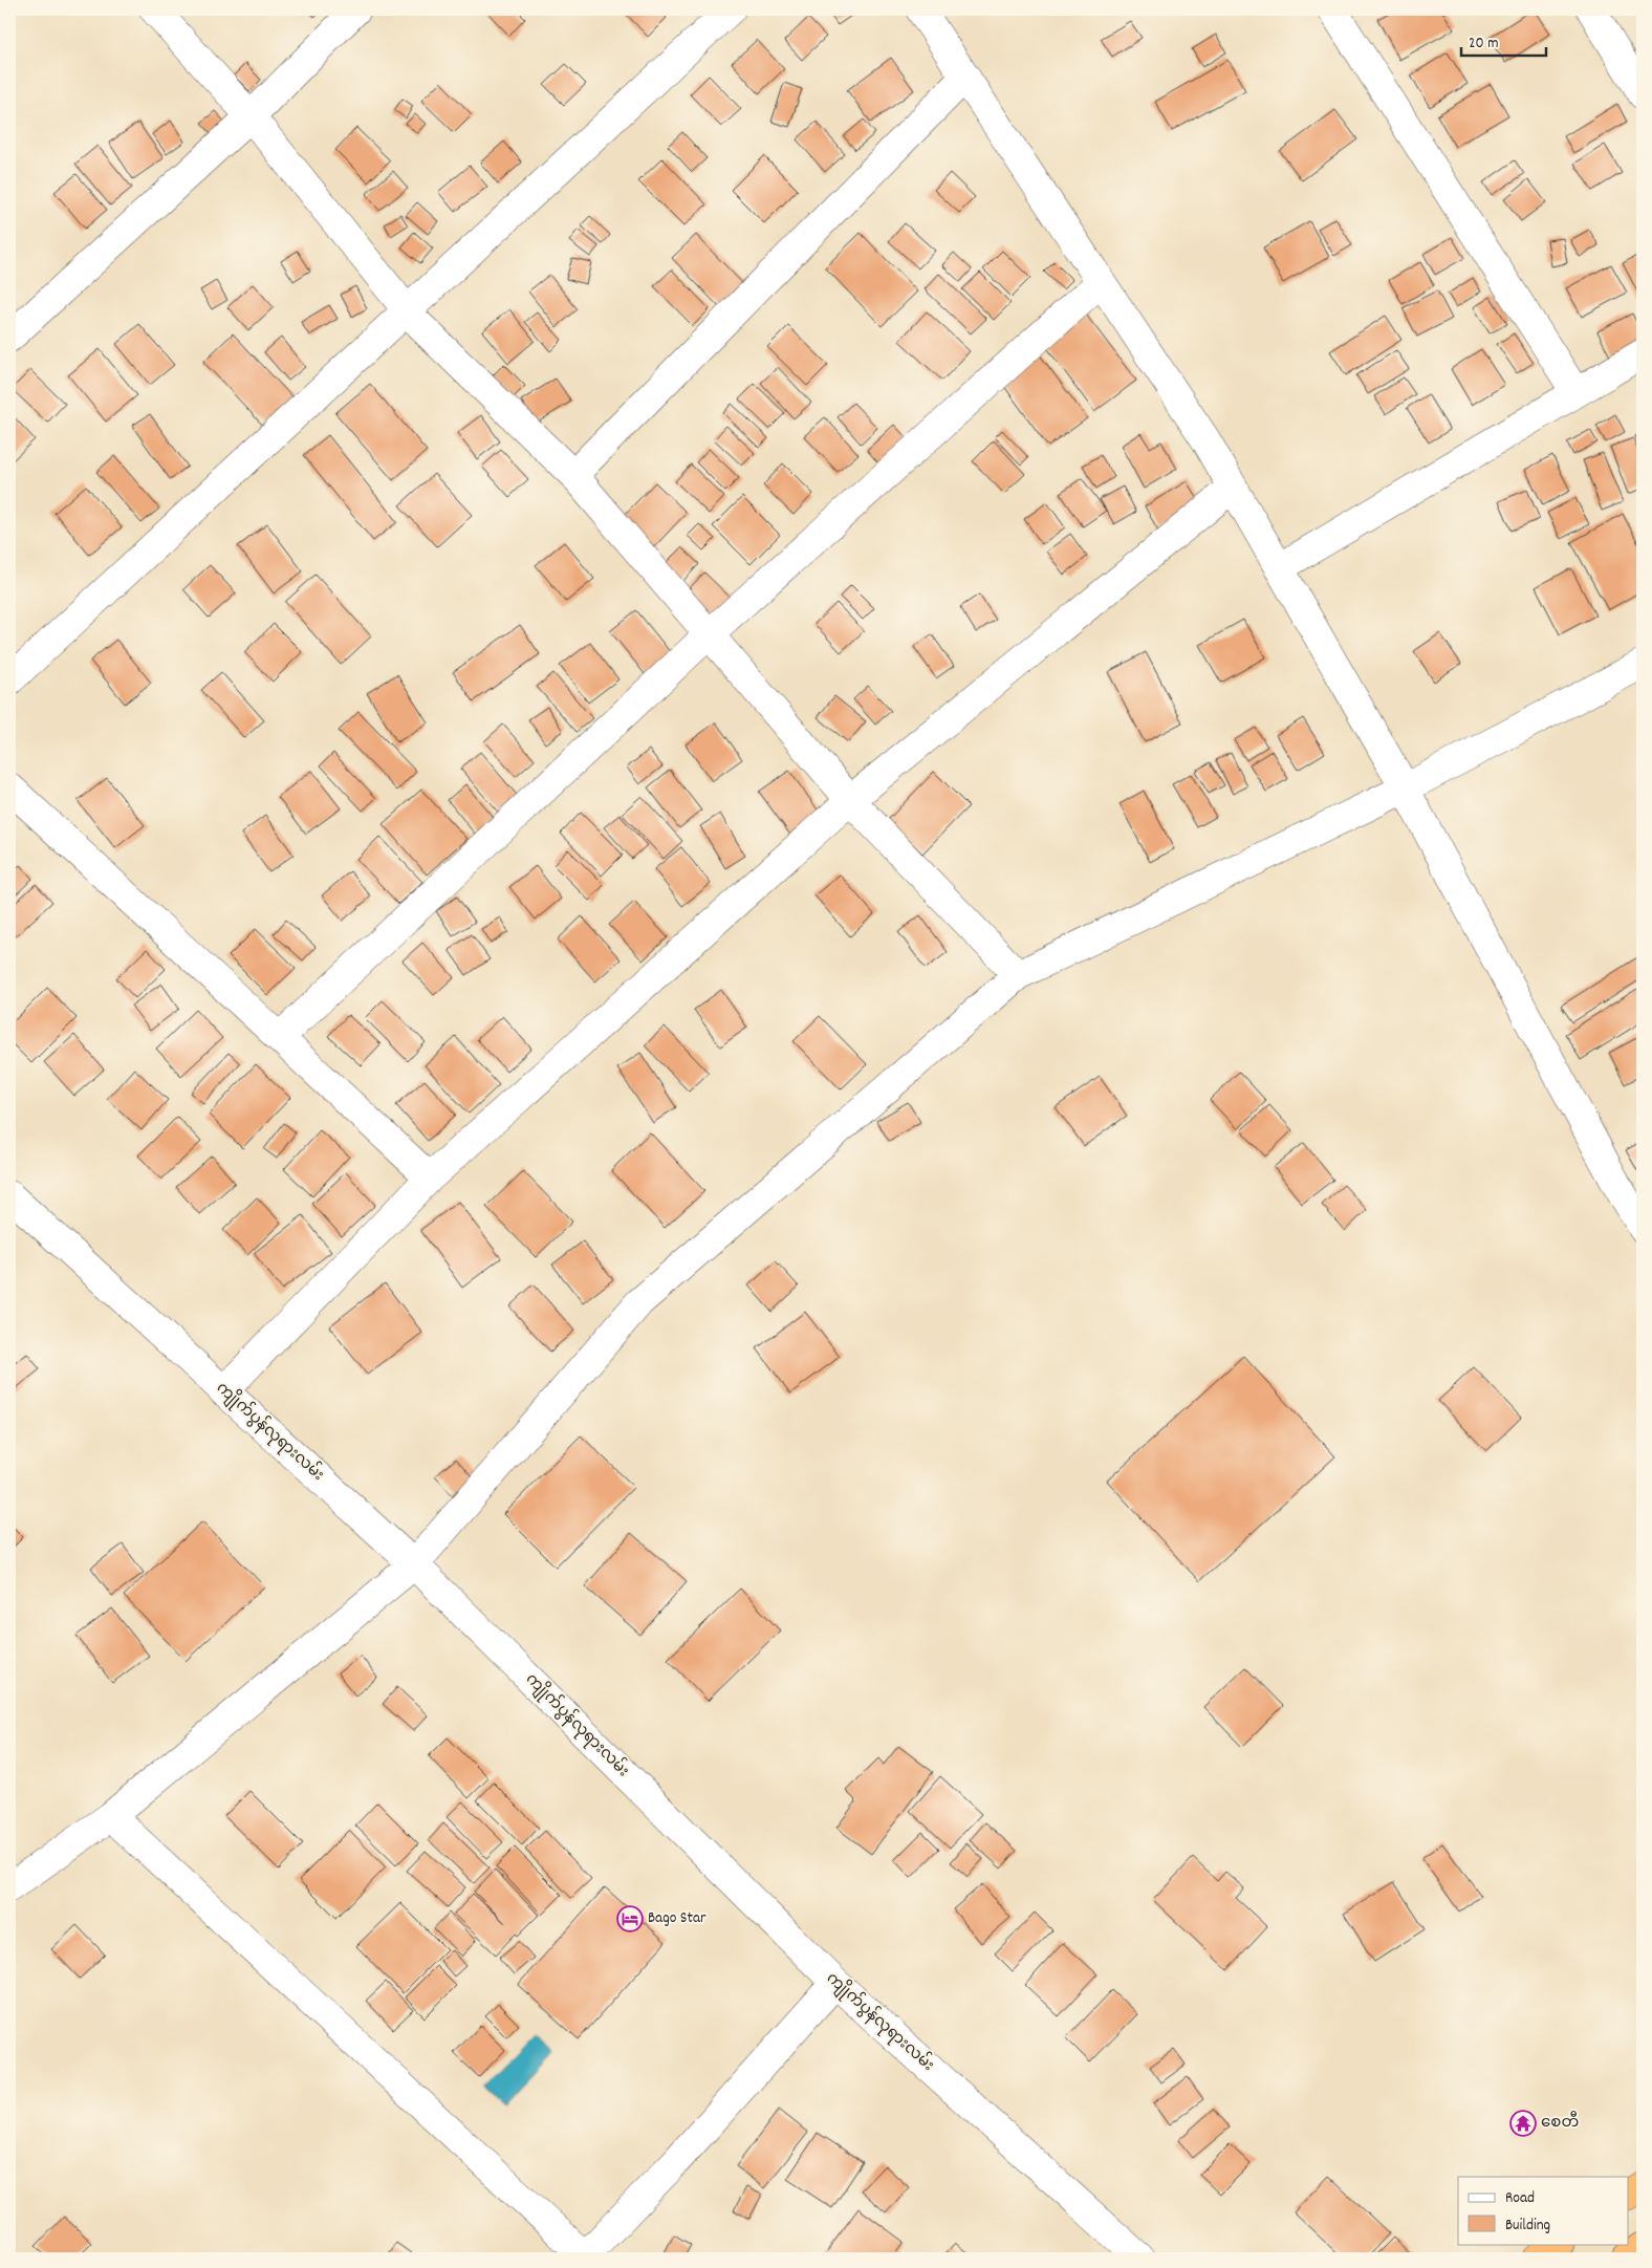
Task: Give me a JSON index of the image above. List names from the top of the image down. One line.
{"streets":{"street":["ကျိုက်ပွန်လုရားလမ်း"]},"places":{"hotel":["Bago Star"],"temple":["စေတီ"]},"legend":["Road","Building"],"scale_bar":"20 m"}
